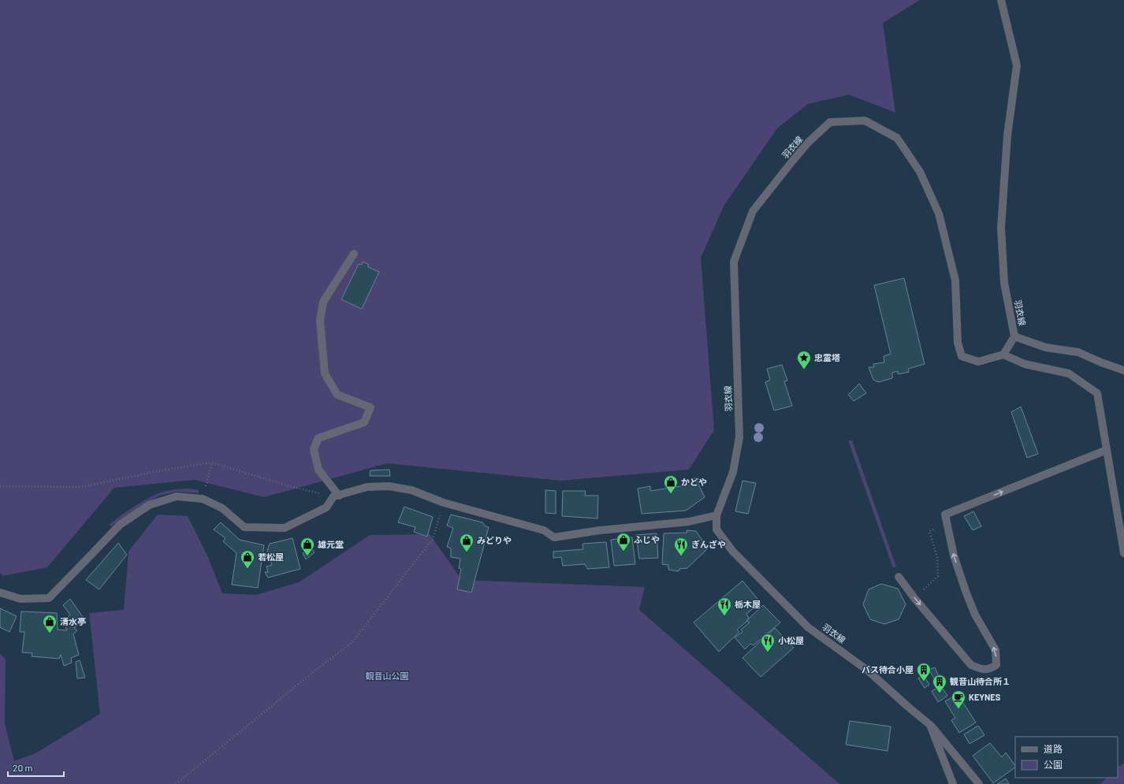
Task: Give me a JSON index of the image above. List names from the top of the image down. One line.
{"streets":{"street":["羽衣線"]},"parks":["観音山公園"],"places":{"place":["忠霊塔"],"shop":["かどや","ふじや","みどりや","雄元堂","若松屋","清水亭"],"restaurant":["ぎんざや","栃木屋","小松屋"],"building":["バス待合小屋","観音山待合所１"],"cafe":["KEYNES"]},"legend":["道路","公園"],"scale_bar":"20 m"}
